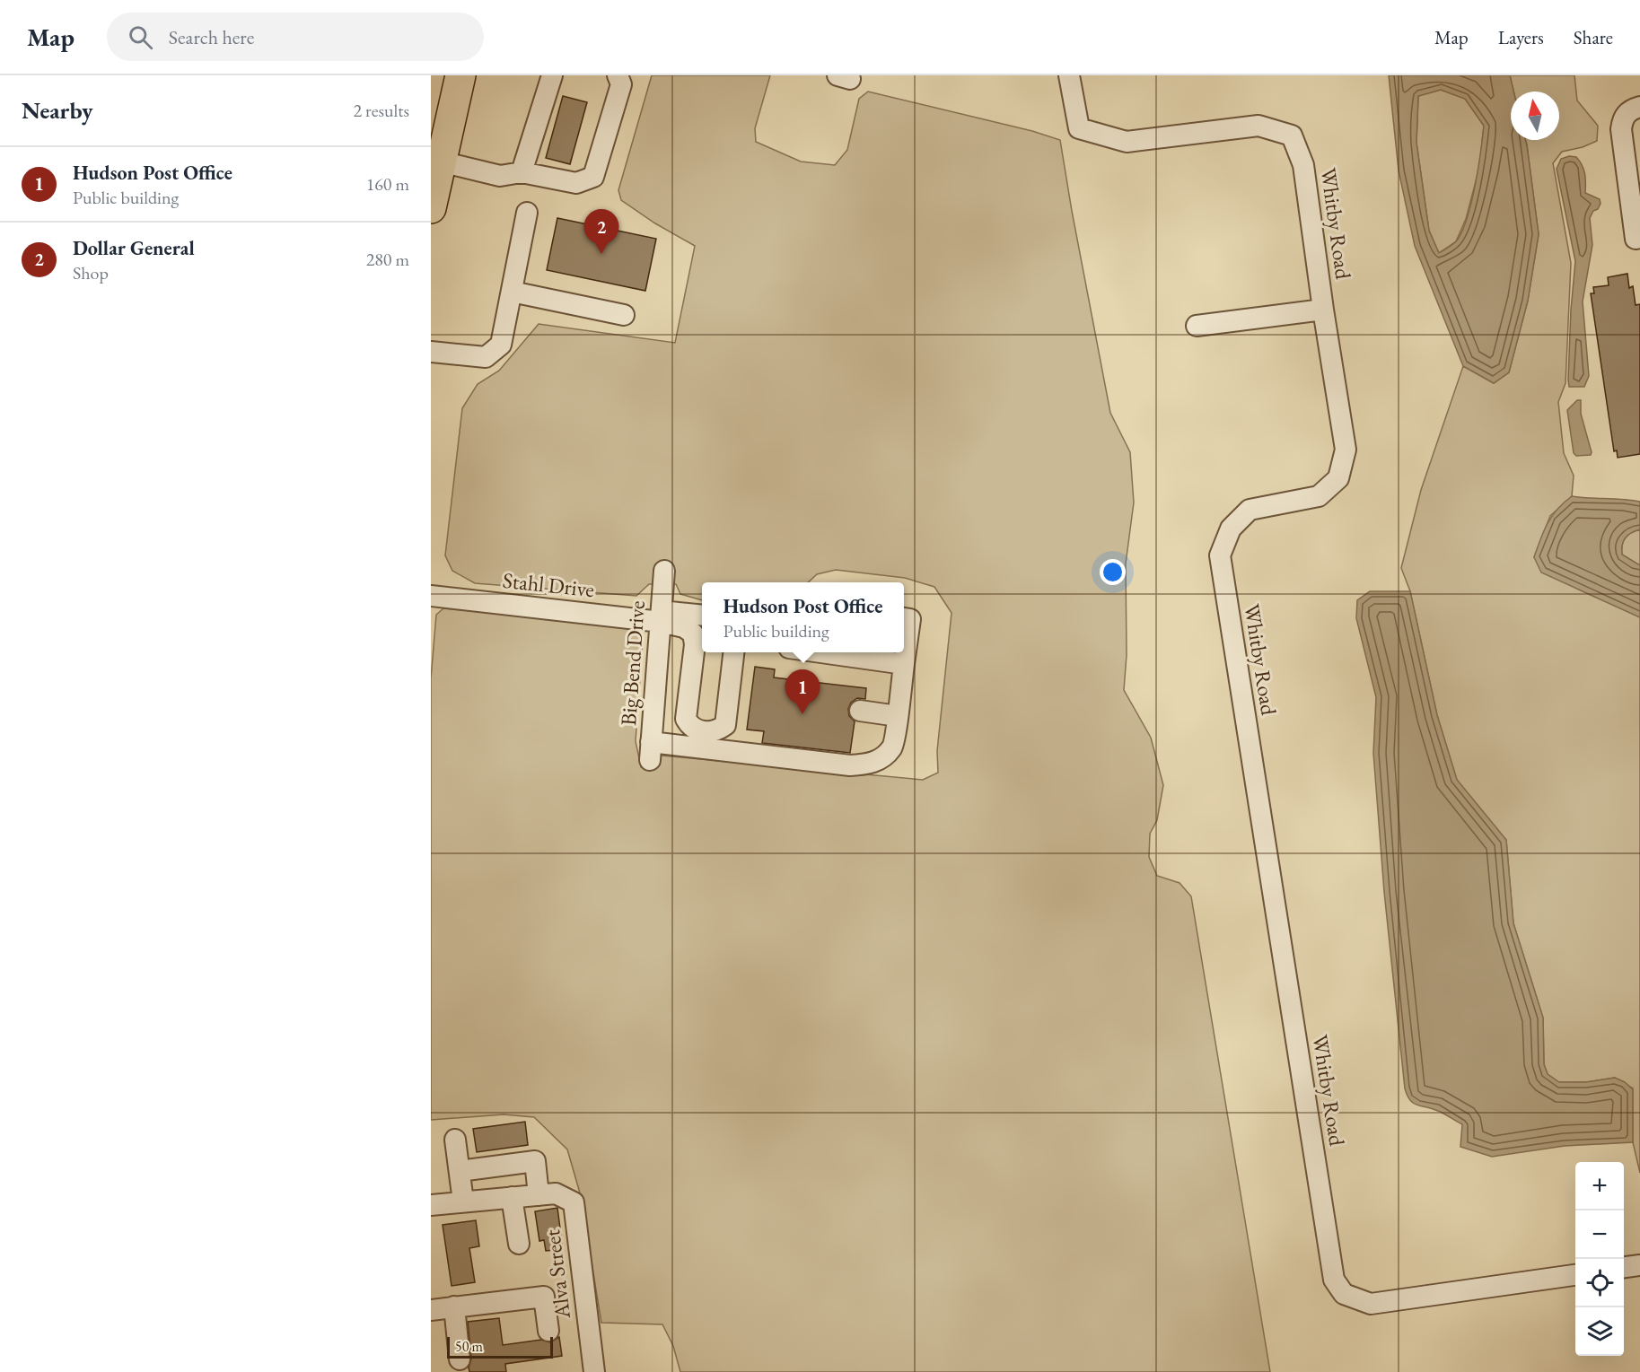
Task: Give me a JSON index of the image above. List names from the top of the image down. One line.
{"streets":{"street":["Whitby Road","Stahl Drive","Big Bend Drive","Alva Street"]},"crossings":[["Stahl Drive","Big Bend Drive"]],"scale_bar":"50 m","north":"top","page":{"header":"Map","search":"Search here","nav":["Map","Layers","Share"],"heading":["Nearby","2 results"],"list":[{"mark":"1","name":"Hudson Post Office","note":"Public building","value":"160 m"},{"mark":"2","name":"Dollar General","note":"Shop","value":"280 m"}],"pins":["2","1"],"popup":["Hudson Post Office","Public building"],"map_buttons":["+","−"],"scale":"50 m"}}
